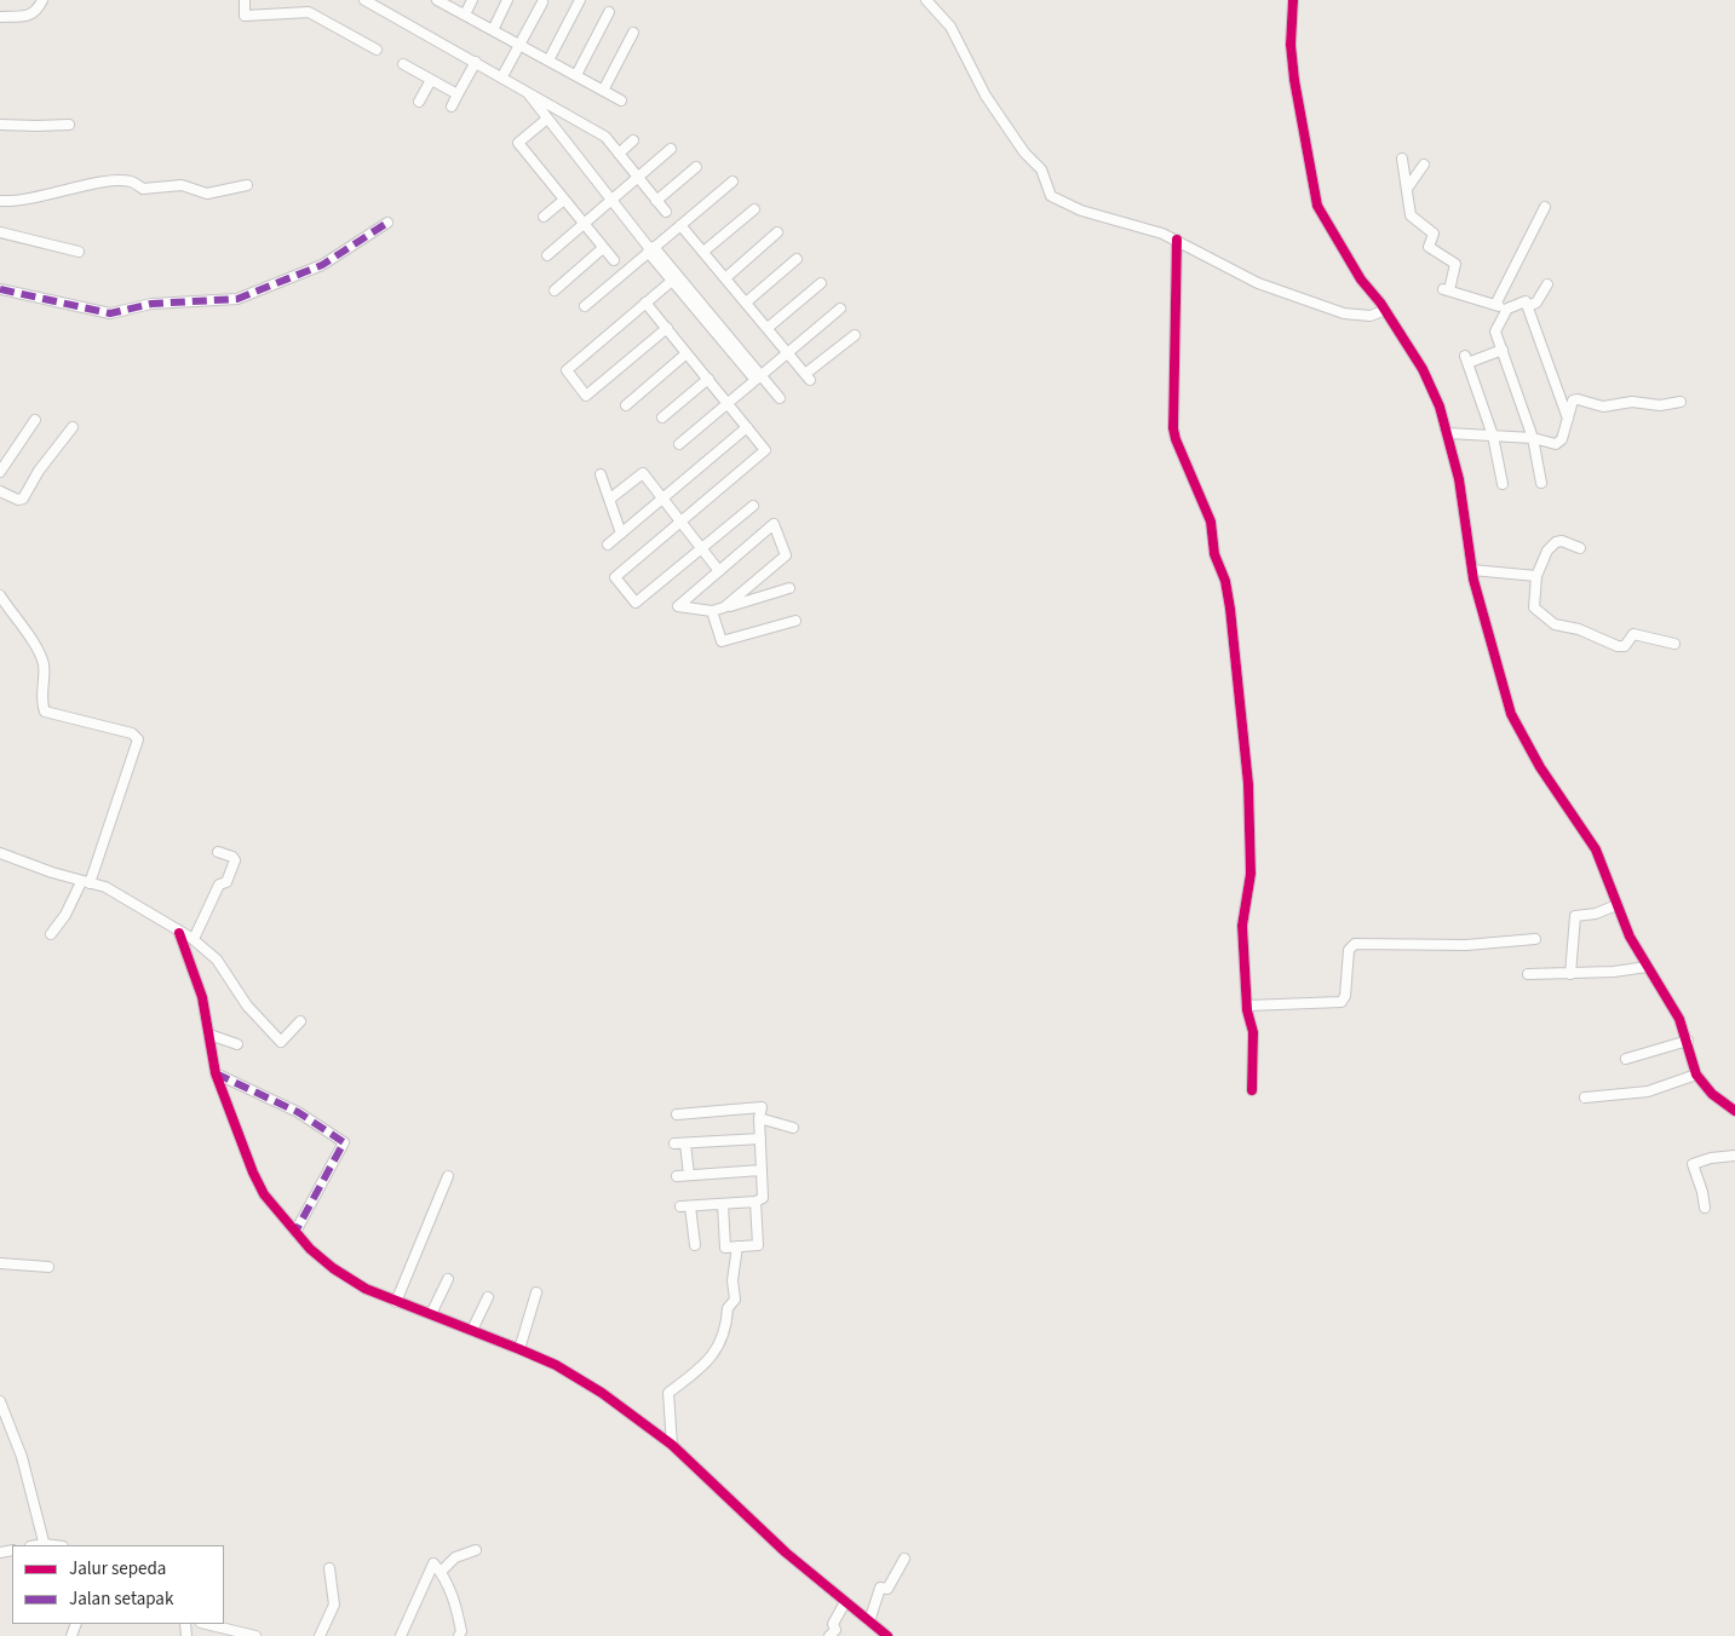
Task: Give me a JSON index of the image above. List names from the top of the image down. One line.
{"legend":["Jalur sepeda","Jalan setapak"]}
